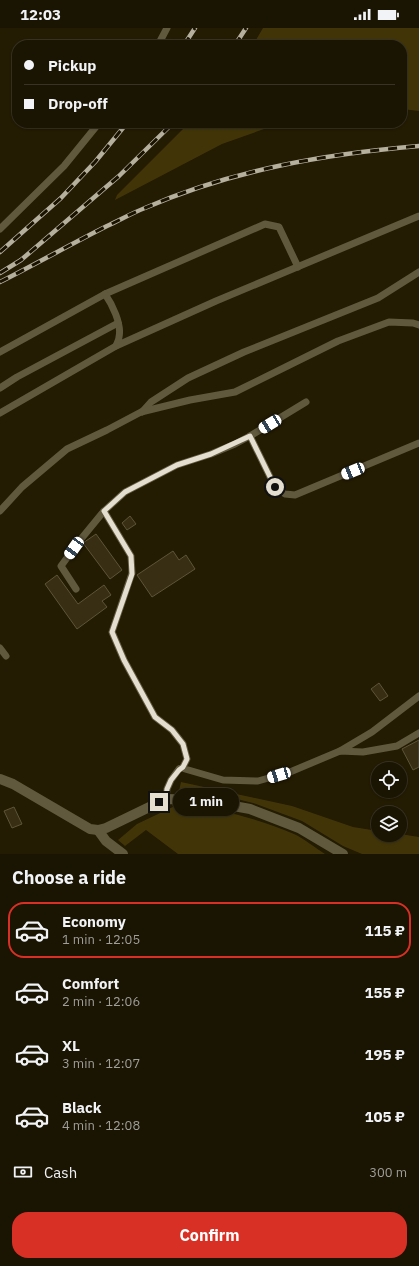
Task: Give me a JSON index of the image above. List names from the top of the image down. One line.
{"page":{"status":"12:03","banner":["Pickup","Drop-off"],"bubble":"1 min","heading":"Choose a ride","list":[{"name":"Economy","note":"1 min · 12:05","value":"115 ₽"},{"name":"Comfort","note":"2 min · 12:06","value":"155 ₽"},{"name":"XL","note":"3 min · 12:07","value":"195 ₽"},{"name":"Black","note":"4 min · 12:08","value":"105 ₽"}],"pay":["Cash","300 m"],"buttons":"Confirm"}}
